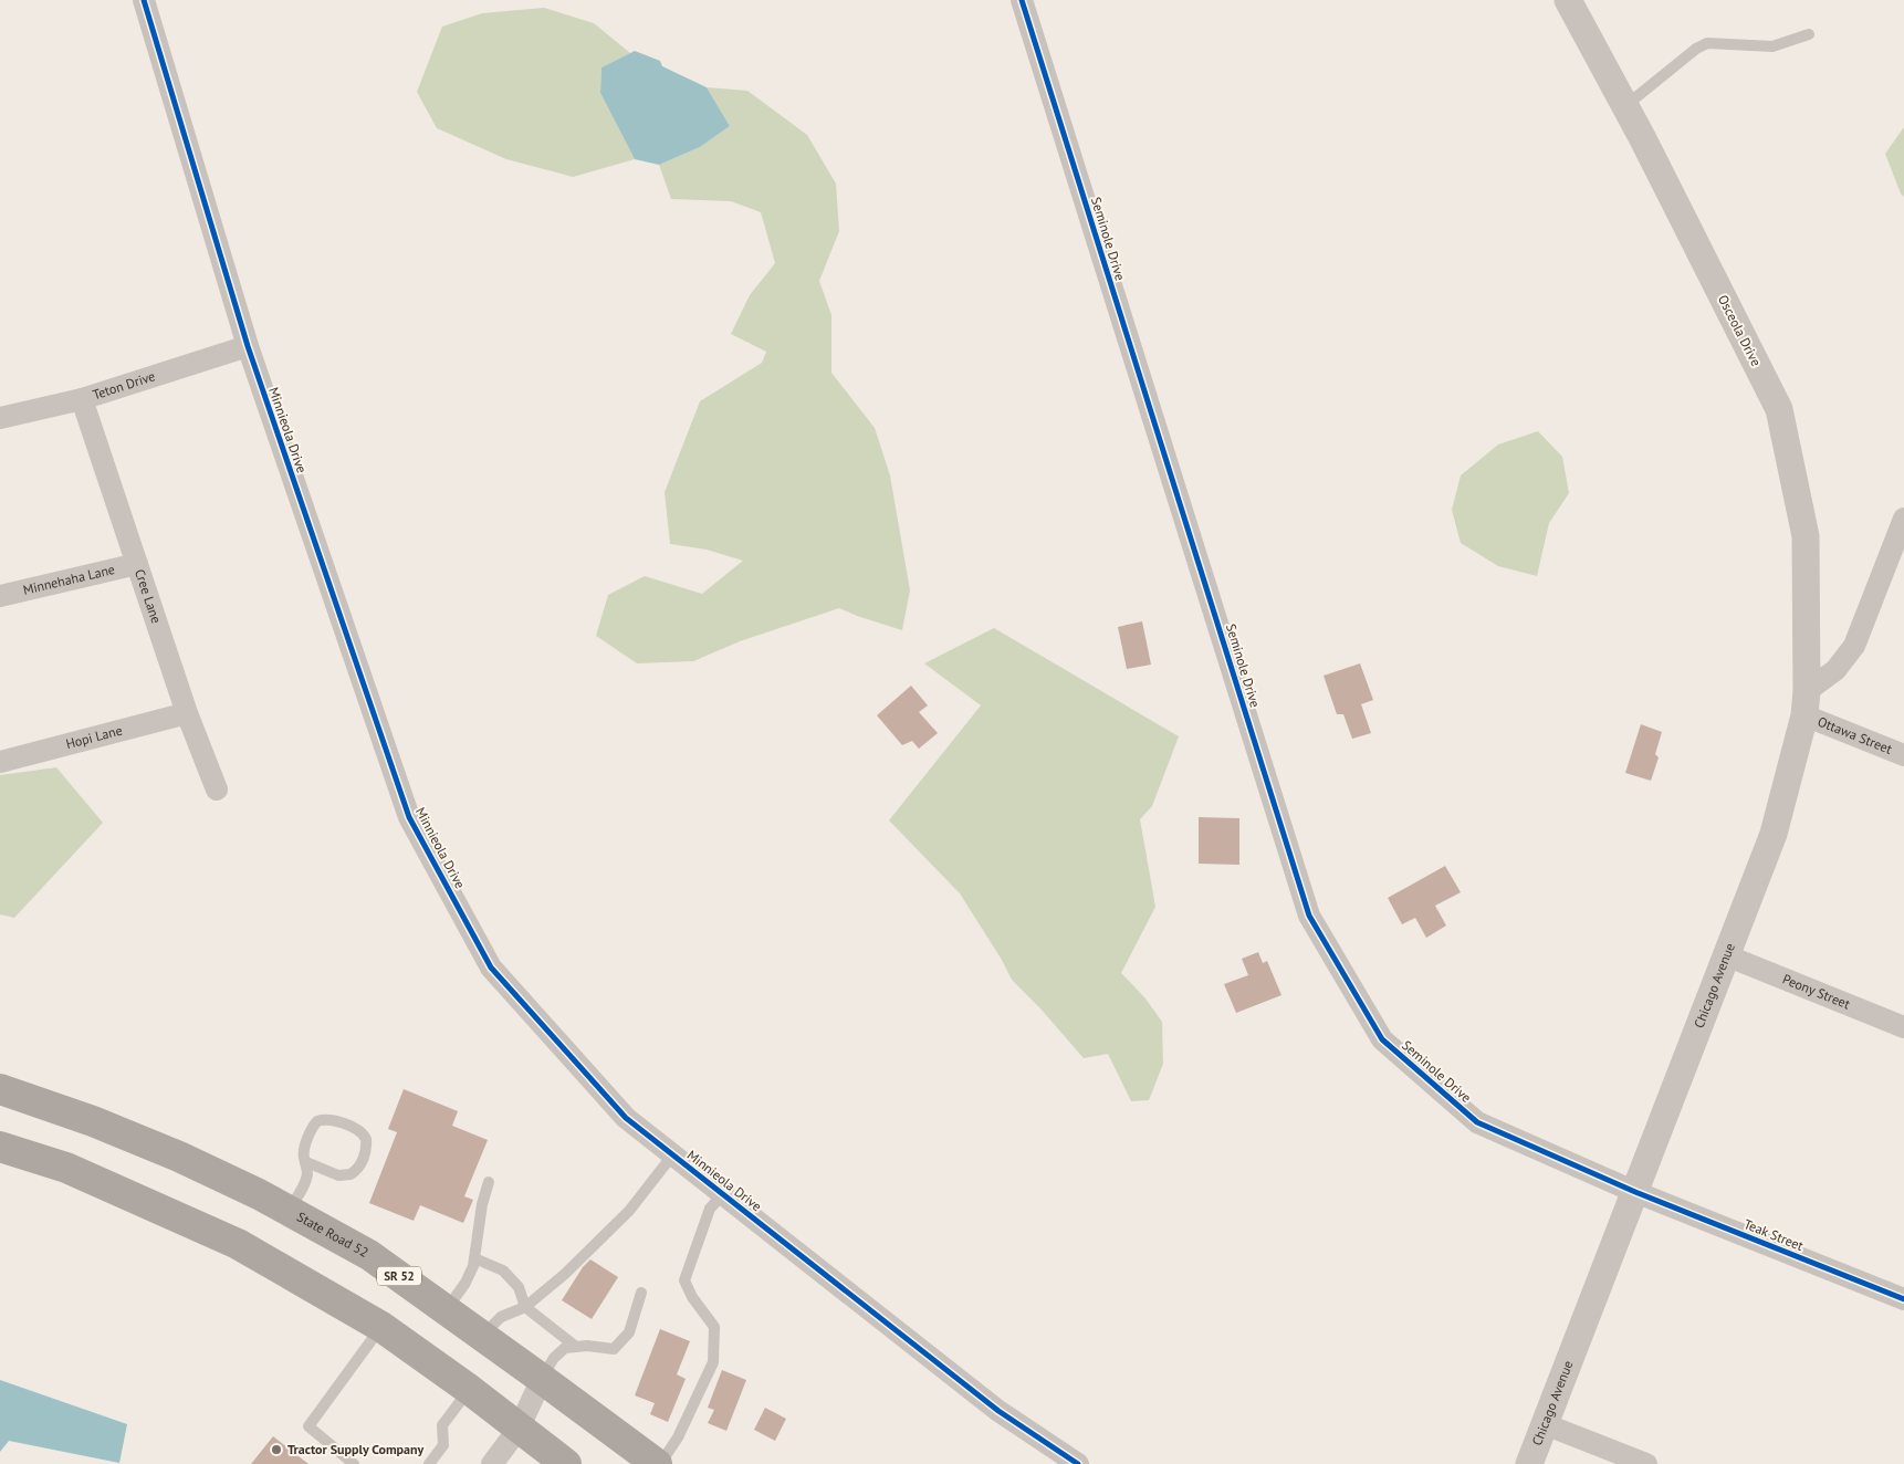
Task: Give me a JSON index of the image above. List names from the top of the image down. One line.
{"streets":{"main road":["State Road 52","SR 52"],"street":["Seminole Drive","Osceola Drive","Teton Drive","Minnieola Drive","Minnehaha Lane","Cree Lane","Ottawa Street","Hopi Lane","Chicago Avenue","Peony Street","Teak Street"]},"crossings":[["Seminole Drive","Chicago Avenue"],["Seminole Drive","Teak Street"],["Osceola Drive","Ottawa Street"],["Osceola Drive","Chicago Avenue"],["Teton Drive","Minnieola Drive"],["Teton Drive","Cree Lane"],["Minnehaha Lane","Cree Lane"],["Cree Lane","Hopi Lane"],["Ottawa Street","Chicago Avenue"],["Chicago Avenue","Peony Street"],["Chicago Avenue","Teak Street"]],"places":["Tractor Supply Company"]}
